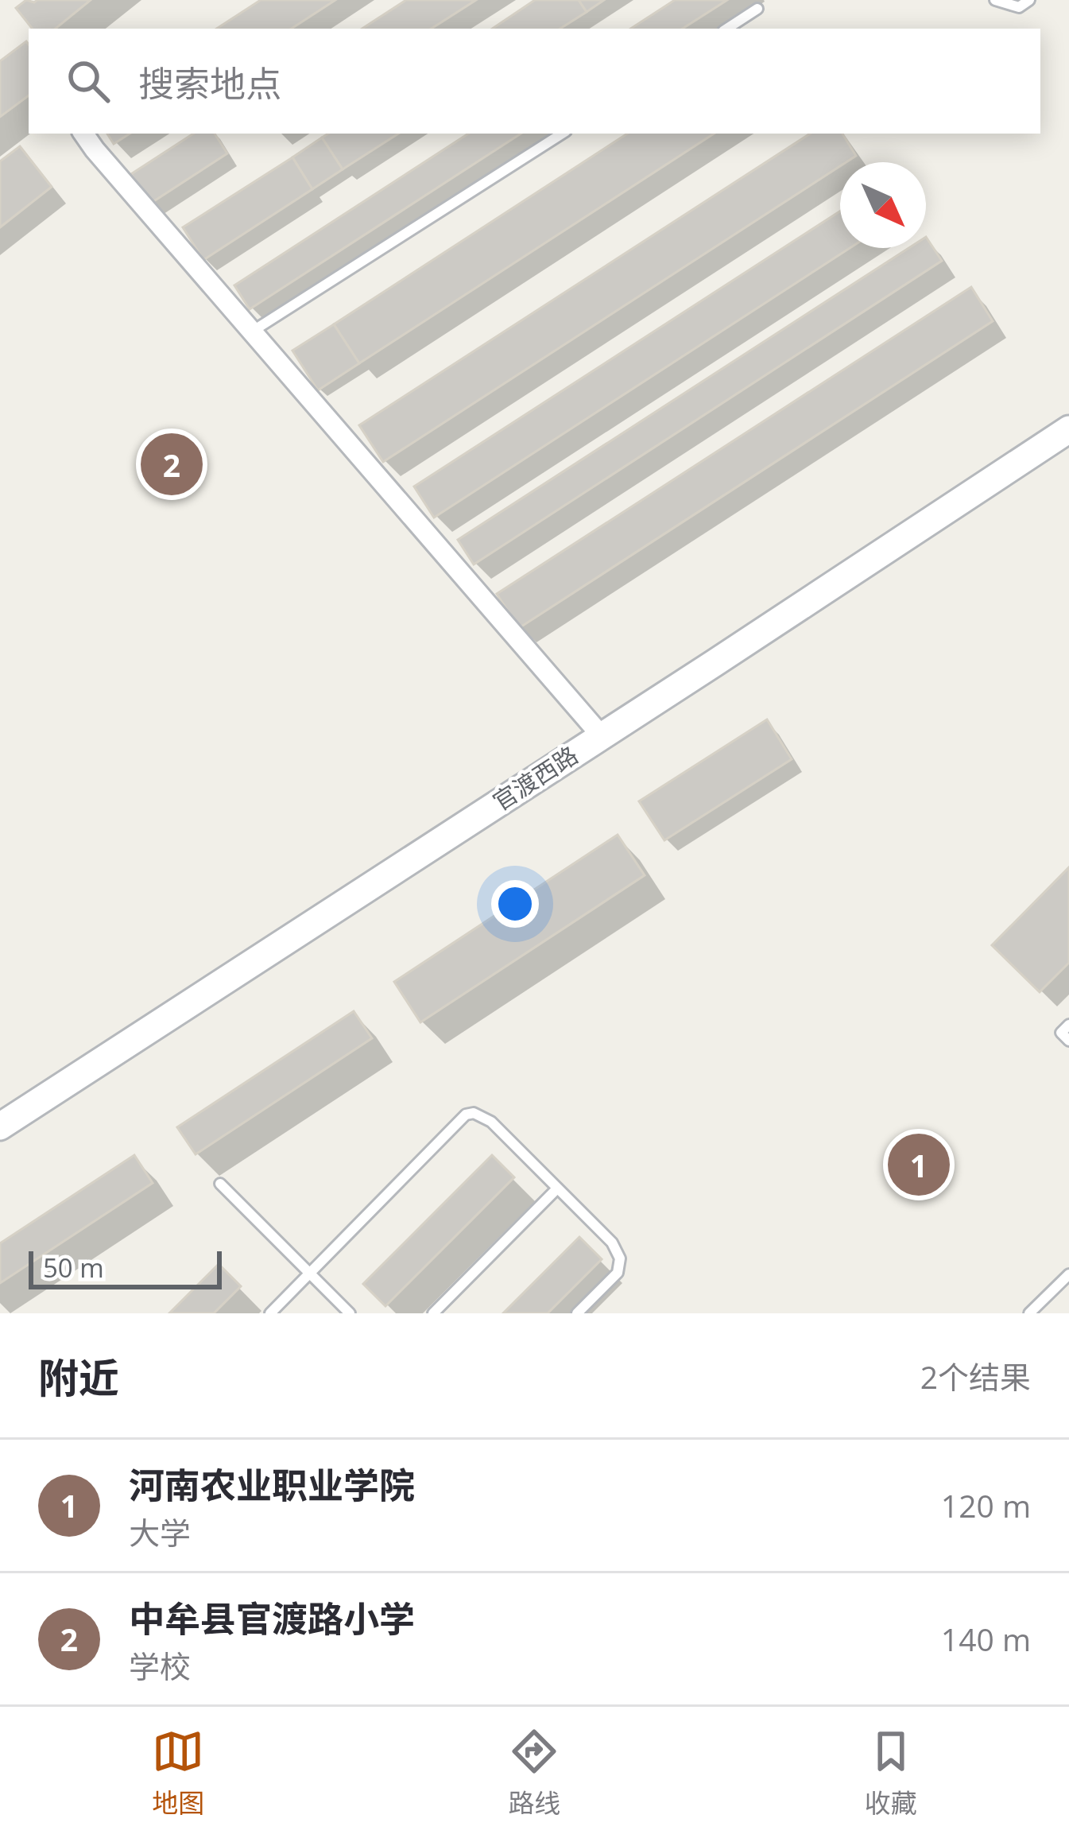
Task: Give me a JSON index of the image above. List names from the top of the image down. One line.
{"streets":{"street":["官渡西路"]},"scale_bar":"50 m","north":"bottom right","page":{"search":"搜索地点","pins":["2","1"],"scale":"50 m","heading":["附近","2个结果"],"list":[{"mark":"1","name":"河南农业职业学院","note":"大学","value":"120 m"},{"mark":"2","name":"中牟县官渡路小学","note":"学校","value":"140 m"}],"nav":["地图","路线","收藏"]}}
